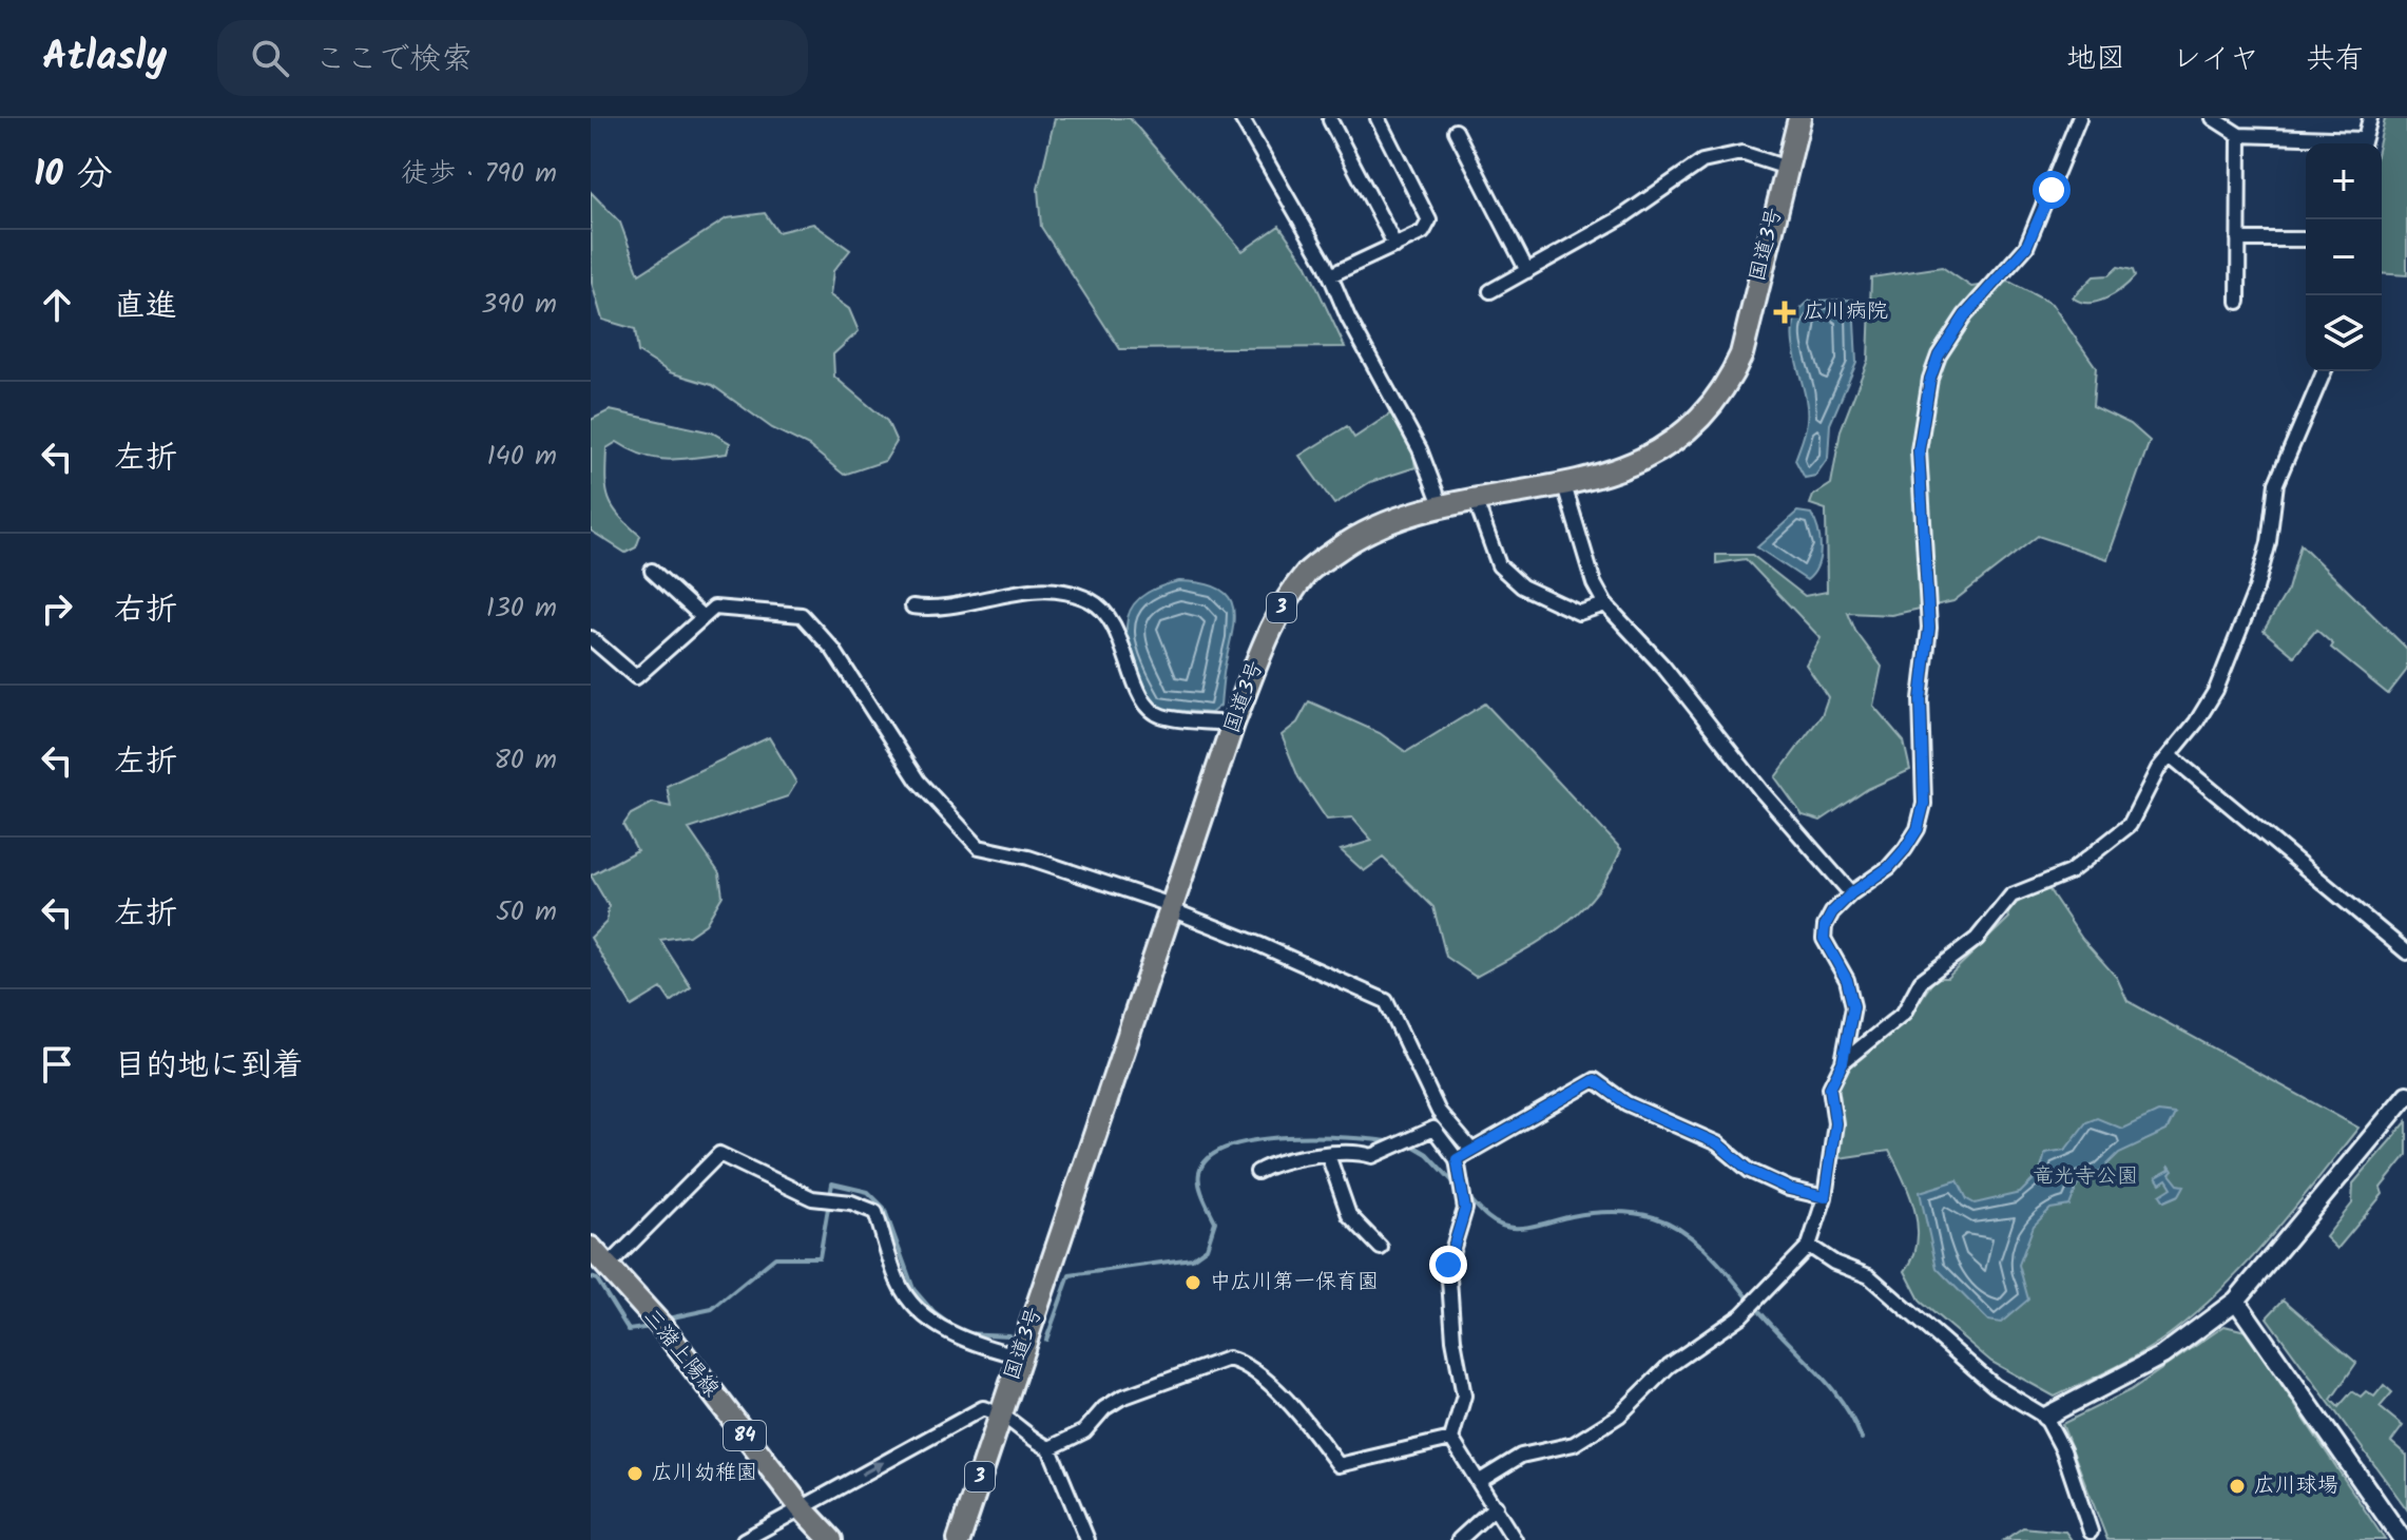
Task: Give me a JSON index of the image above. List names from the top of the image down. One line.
{"streets":{"main road":["国道3号","3","三潴上陽線","84"]},"parks":["竜光寺公園"],"places":{"health":["広川病院"],"other":["中広川第一保育園","広川幼稚園","広川球場"]},"page":{"header":"Atlasly","search":"ここで検索","nav":["地図","レイヤ","共有"],"heading":["10 分","徒歩 · 790 m"],"map_buttons":["+","−"],"list":[["直進","390 m"],["左折","140 m"],["右折","130 m"],["左折","80 m"],["左折","50 m"],"目的地に到着"]}}
